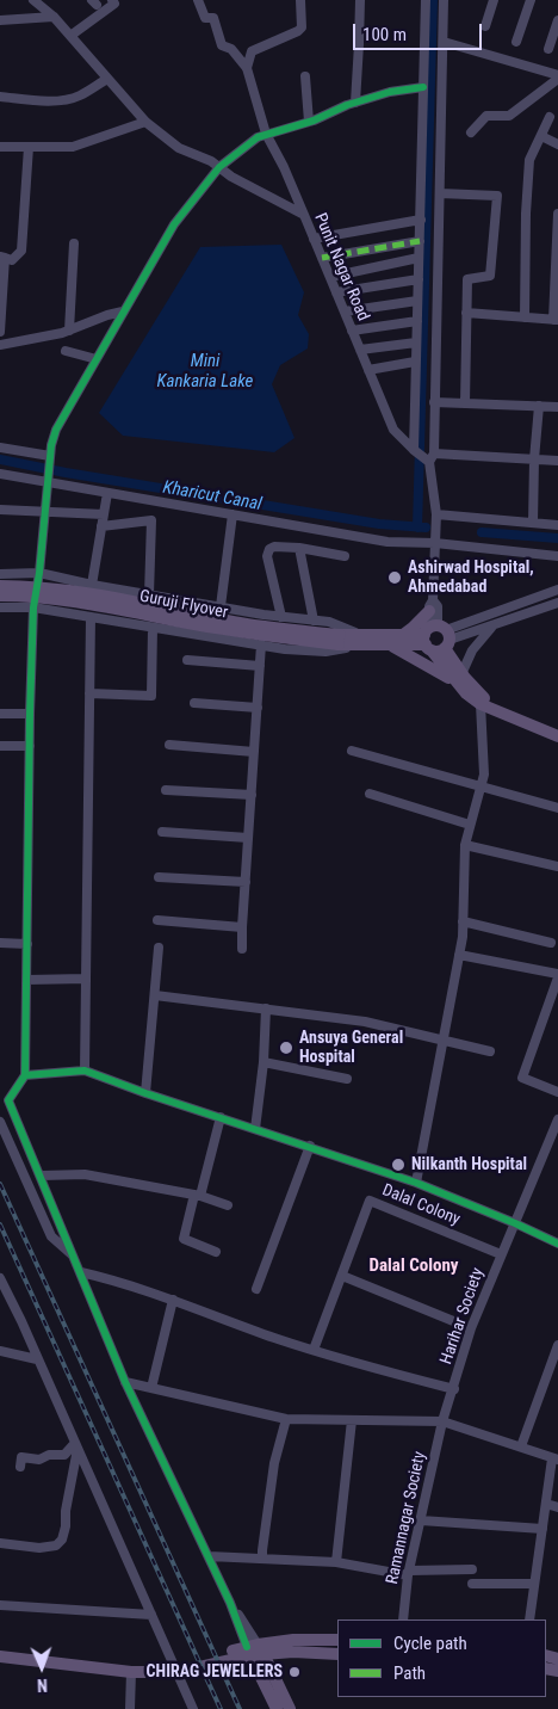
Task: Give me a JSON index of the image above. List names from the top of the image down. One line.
{"streets":{"main road":["Guruji Flyover"],"street":["Punit Nagar Road","Dalal Colony","Harihar Society","Ramannagar Society"]},"crossings":[["Dalal Colony","Harihar Society"],["Harihar Society","Ramannagar Society"]],"districts":["Dalal Colony"],"water":["Mini Kankaria Lake","Kharicut Canal"],"places":["Ashirwad Hospital, Ahmedabad","Ansuya General Hospital","Nilkanth Hospital","CHIRAG JEWELLERS"],"legend":["Cycle path","Path"],"scale_bar":"100 m","north":"bottom"}
